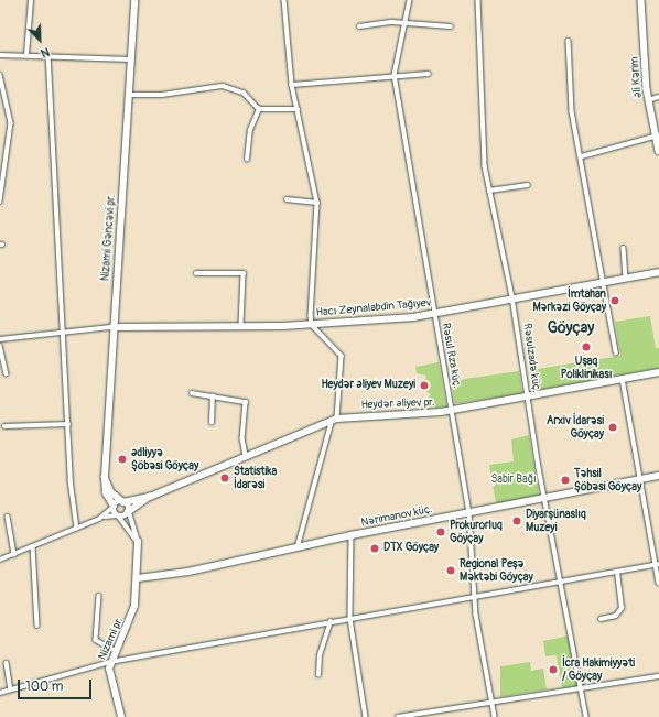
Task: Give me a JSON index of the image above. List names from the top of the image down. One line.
{"streets":{"main road":["Əli Kərim","Nizami Gəncəvi pr.","Hacı Zeynalabdin Tağıyev","Heydər Əliyev pr.","Nərimanov küç.","Nizami pr."],"street":["Rəsul Rza küç.","Rəsulzadə küç."]},"crossings":[["Nizami Gəncəvi pr.","Hacı Zeynalabdin Tağıyev"],["Hacı Zeynalabdin Tağıyev","Rəsul Rza küç."],["Hacı Zeynalabdin Tağıyev","Rəsulzadə küç."],["Rəsul Rza küç.","Heydər Əliyev pr."],["Rəsul Rza küç.","Nərimanov küç."],["Rəsulzadə küç.","Heydər Əliyev pr."],["Rəsulzadə küç.","Nərimanov küç."],["Nərimanov küç.","Nizami pr."]],"districts":["Göyçay"],"parks":["Sabir Bağı"],"places":["İmtahan Mərkəzi Göyçay","Uşaq Poliklinikası","Heydər Əliyev Muzeyi","Arxiv İdarəsi Göyçay","Ədliyyə Şöbəsi Göyçay","Statistika İdarəsi","Təhsil Şöbəsi Göyçay","Diyarşünaslıq Muzeyi","Prokurorluq Göyçay","DTX Göyçay","Regional Peşə Məktəbi Göyçay","İcra Hakimiyyəti / Göyçay"],"scale_bar":"100 m","north":"bottom right"}
